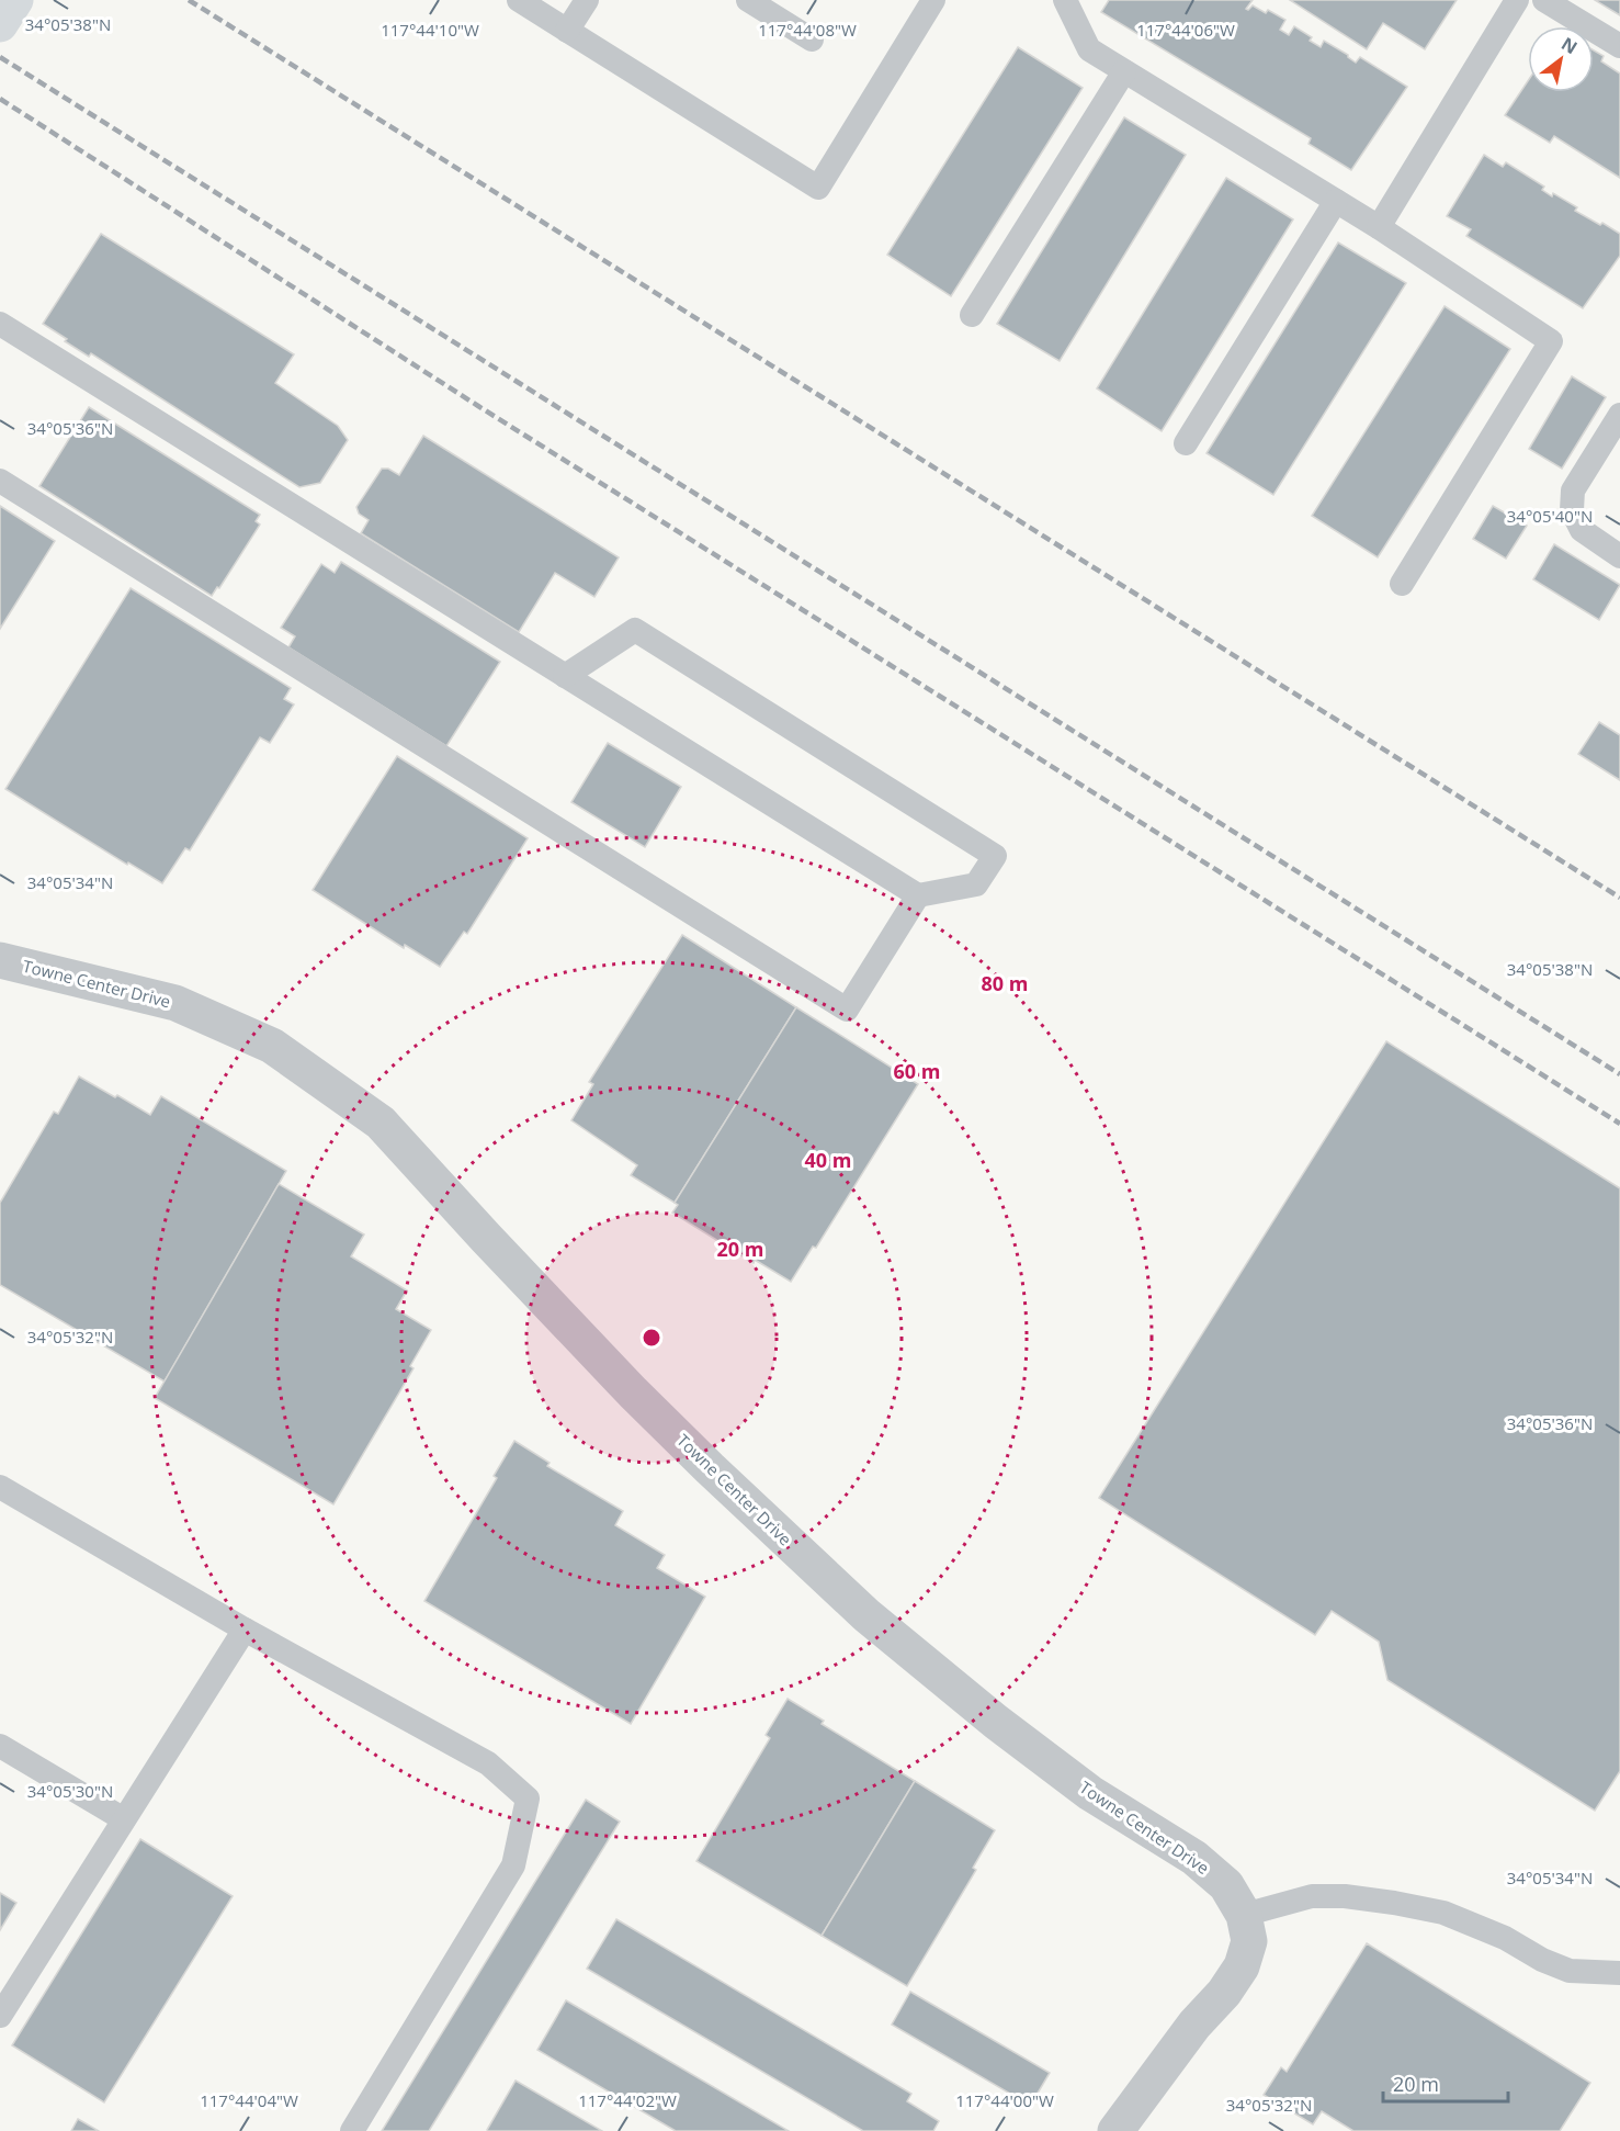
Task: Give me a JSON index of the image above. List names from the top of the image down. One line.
{"streets":{"street":["Towne Center Drive"]},"scale_bar":"20 m","north":"top right","coordinates":["34°05'38\"N","117°44'10\"W","117°44'08\"W","117°44'06\"W","34°05'36\"N","34°05'40\"N","34°05'34\"N","34°05'32\"N","34°05'30\"N","117°44'04\"W","117°44'02\"W","117°44'00\"W"],"rings":["80 m","60 m","40 m","20 m"]}
